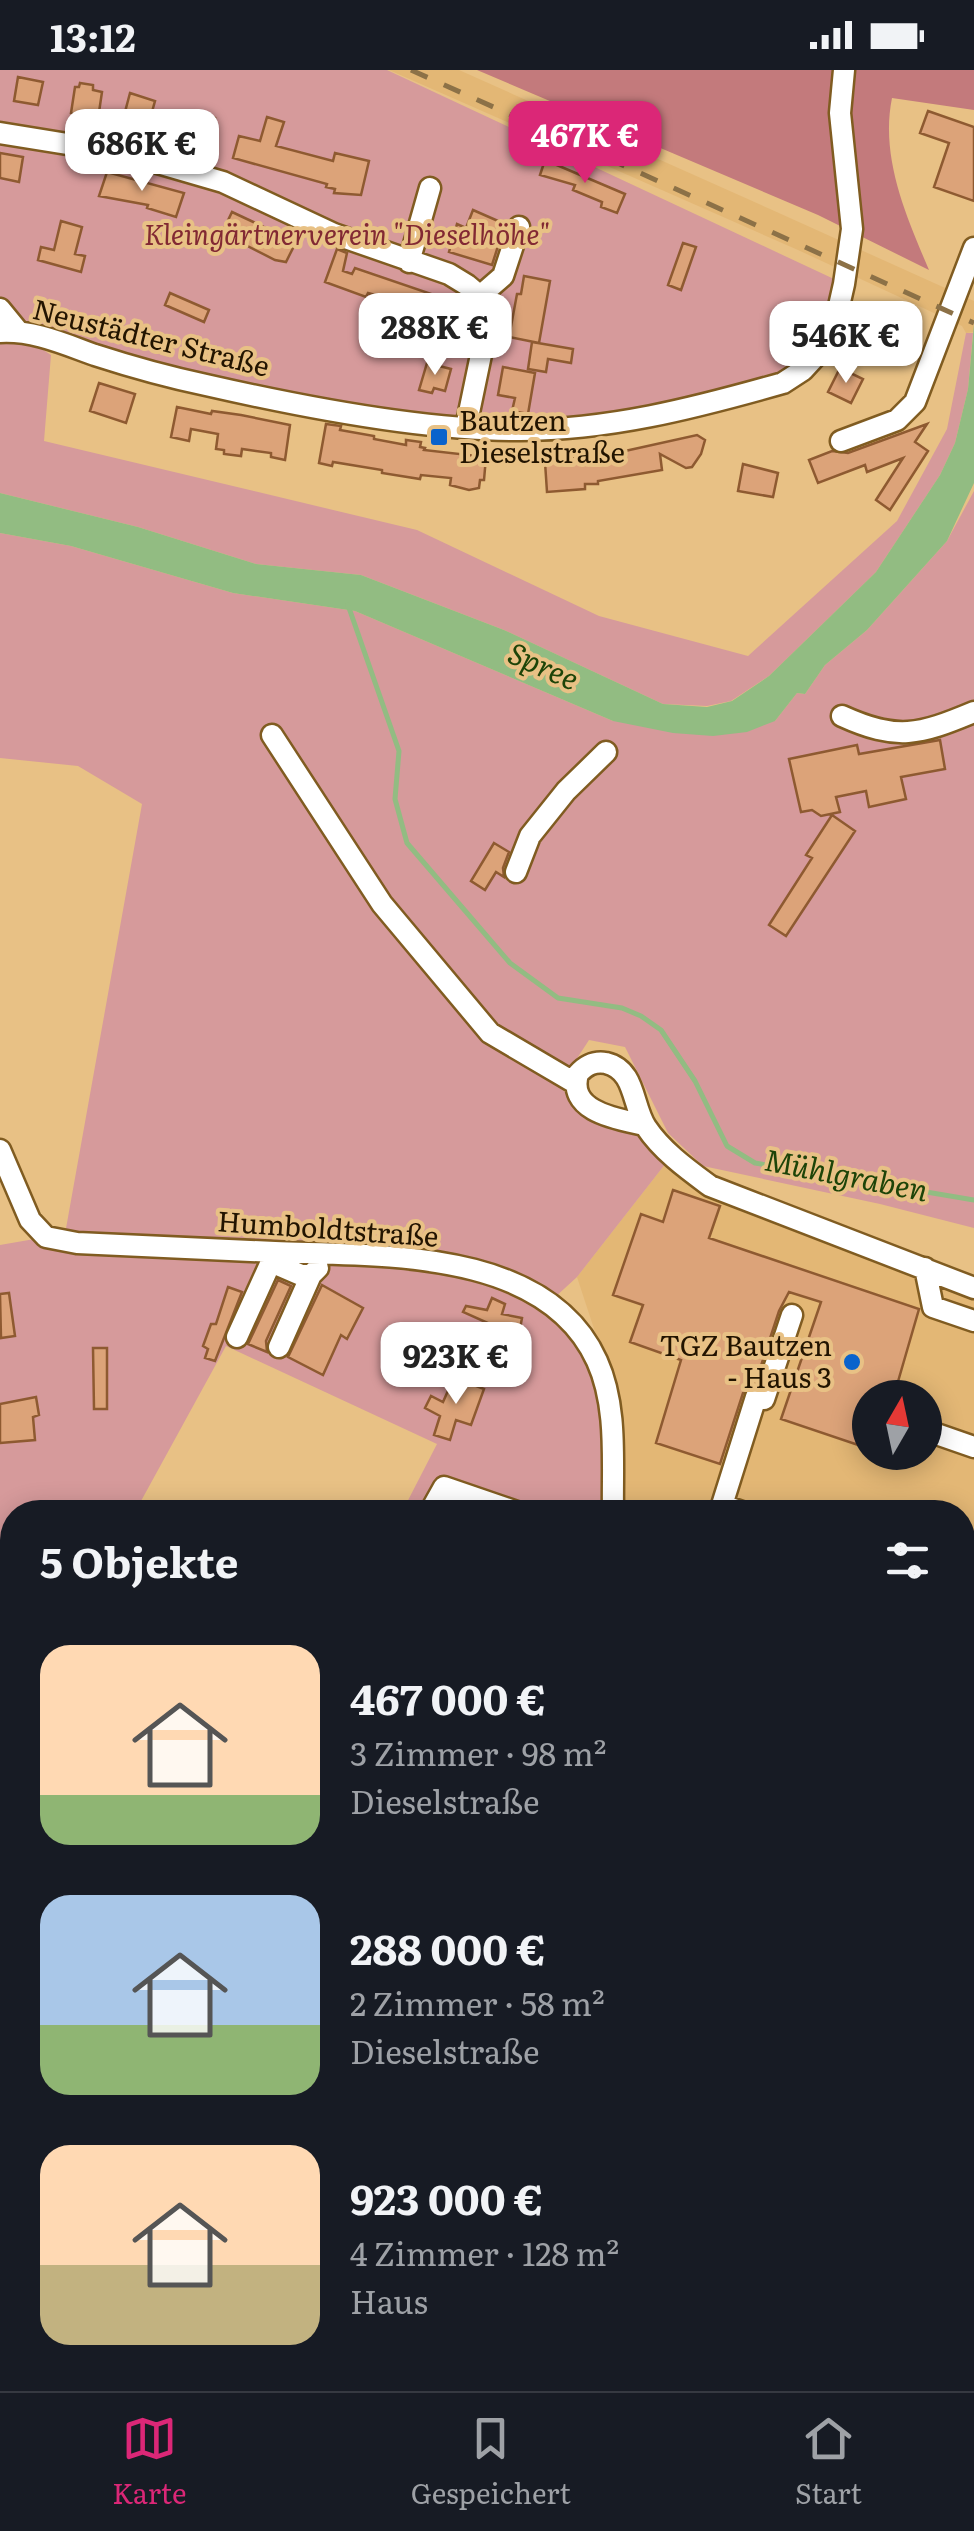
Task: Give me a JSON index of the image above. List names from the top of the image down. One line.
{"streets":{"street":["Neustädter Straße","Humboldtstraße"]},"water":["Spree","Mühlgraben"],"parks":["Kleingärtnerverein \"Dieselhöhe\""],"places":{"transit":["Bautzen Dieselstraße"],"other":["TGZ Bautzen - Haus 3"]},"north":"top","page":{"status":"13:12","price":["467K €","686K €","288K €","546K €","923K €"],"heading":"5 Objekte","list":[{"name":"467 000 €","note":"3 Zimmer · 98 m² · Dieselstraße"},{"name":"288 000 €","note":"2 Zimmer · 58 m² · Dieselstraße"},{"name":"923 000 €","note":"4 Zimmer · 128 m² · Haus"}],"tabs":["Karte","Gespeichert","Start"]}}
